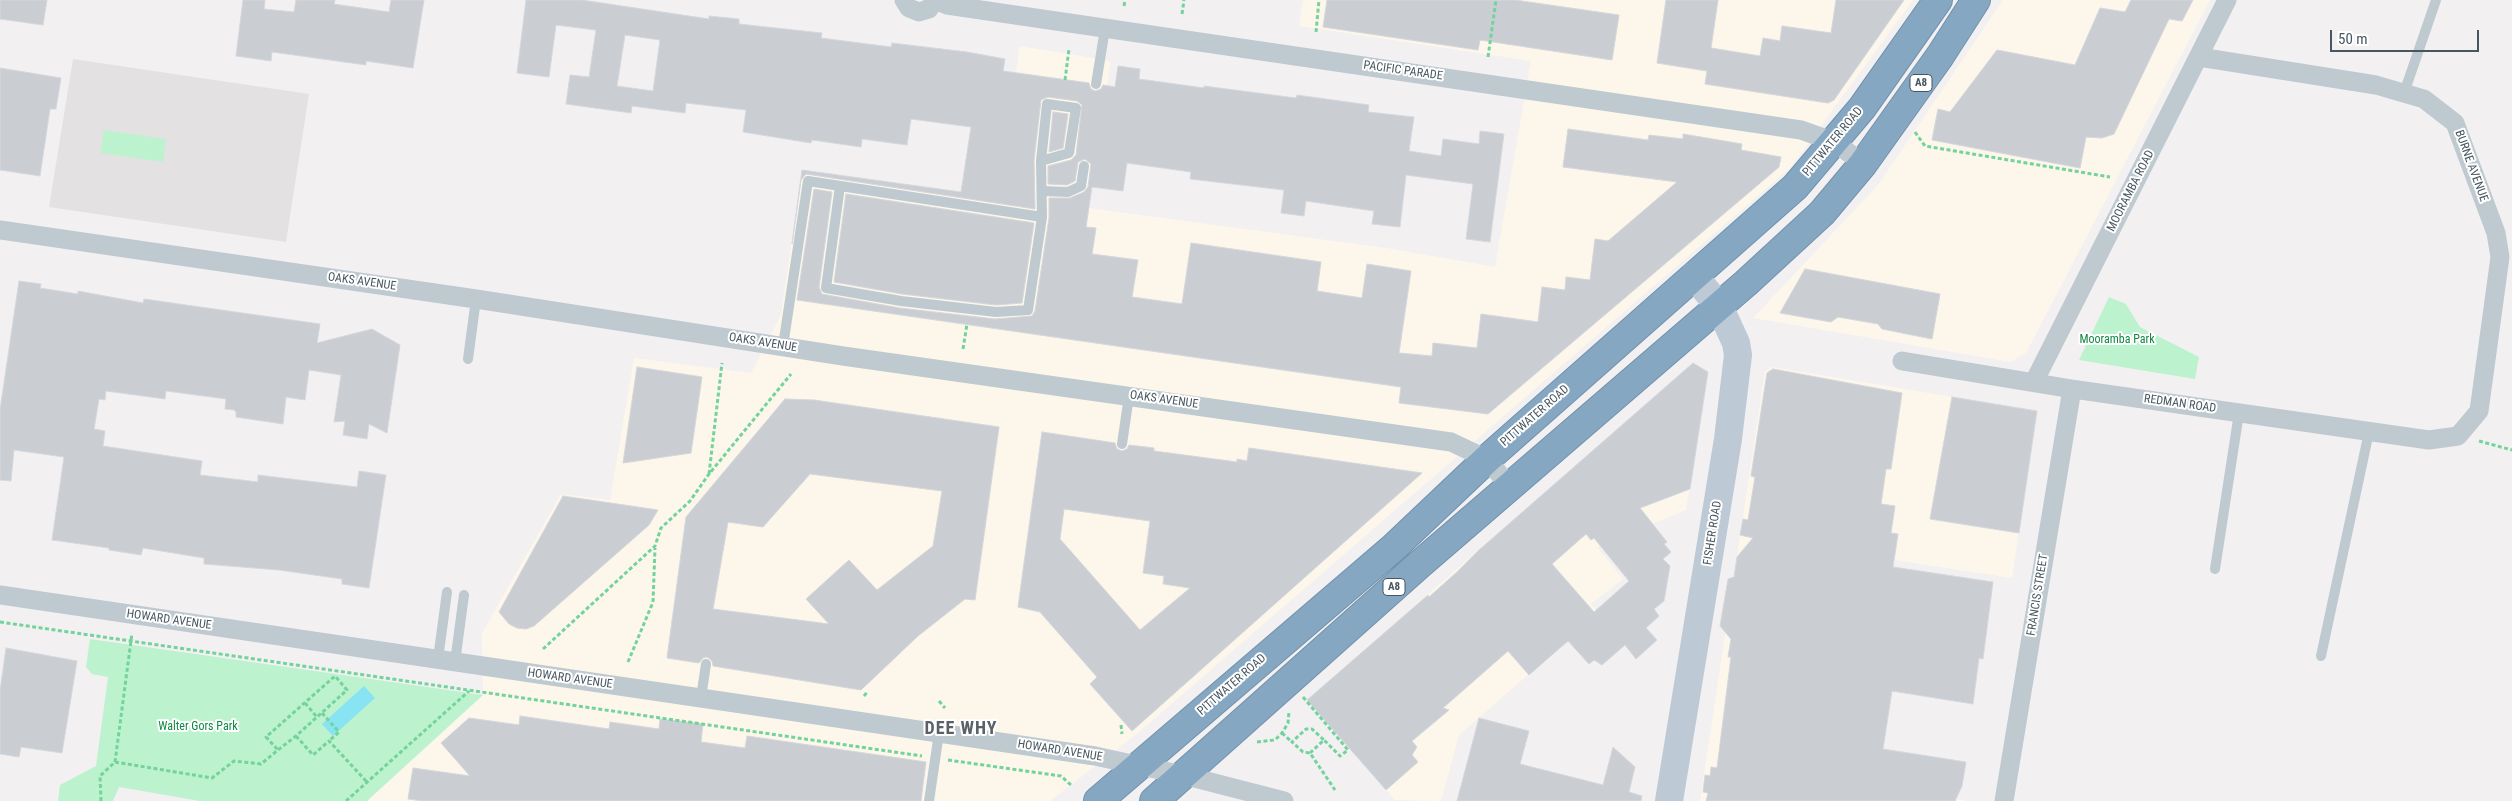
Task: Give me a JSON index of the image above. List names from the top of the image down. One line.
{"streets":{"highway":["A8","PITTWATER ROAD"],"main road":["FISHER ROAD"],"street":["PACIFIC PARADE","BURNE AVENUE","MOORAMBA ROAD","OAKS AVENUE","REDMAN ROAD","FRANCIS STREET","HOWARD AVENUE"]},"crossings":[["PACIFIC PARADE","A8"],["PACIFIC PARADE","PITTWATER ROAD"],["A8","OAKS AVENUE"],["A8","FISHER ROAD"],["A8","HOWARD AVENUE"],["PITTWATER ROAD","OAKS AVENUE"],["PITTWATER ROAD","FISHER ROAD"],["PITTWATER ROAD","HOWARD AVENUE"],["BURNE AVENUE","MOORAMBA ROAD"],["BURNE AVENUE","REDMAN ROAD"],["MOORAMBA ROAD","REDMAN ROAD"],["REDMAN ROAD","FRANCIS STREET"]],"districts":["DEE WHY"],"parks":["Mooramba Park","Walter Gors Park"],"scale_bar":"50 m"}
